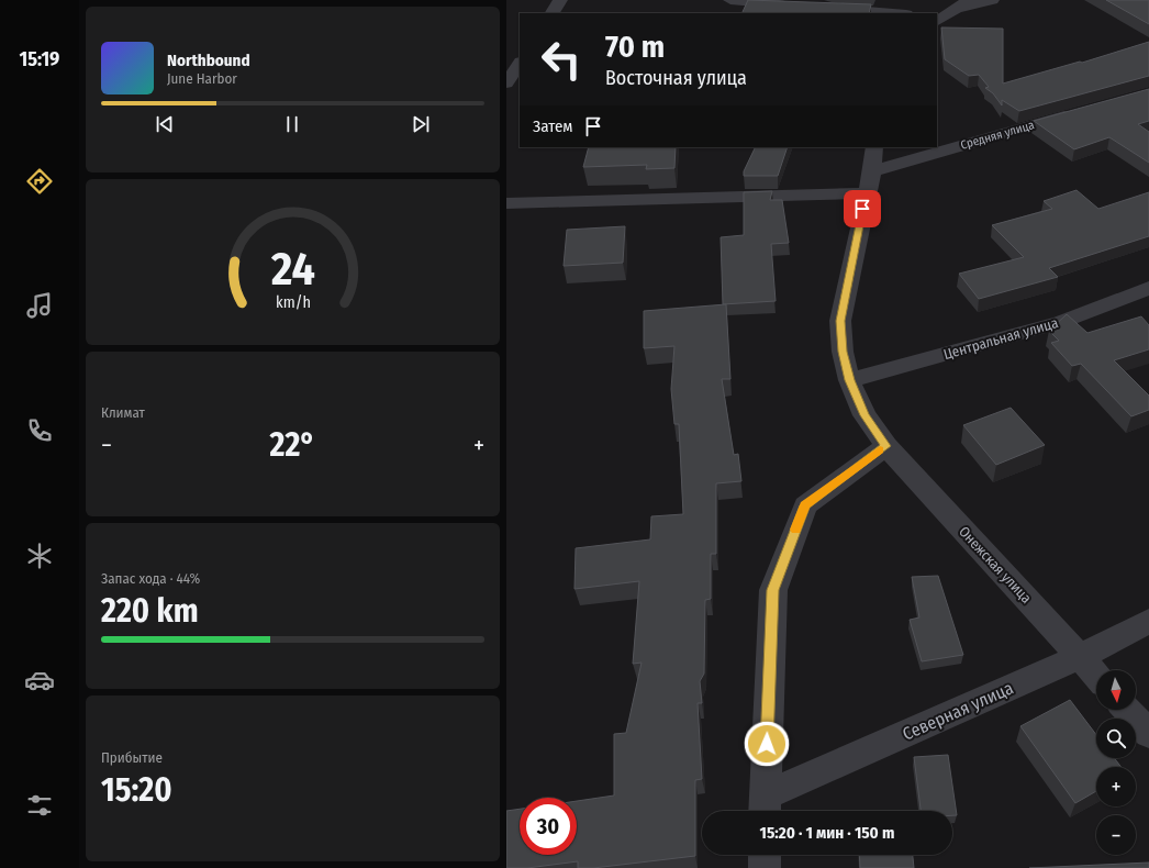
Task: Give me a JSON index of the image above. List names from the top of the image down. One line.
{"streets":{"street":["Средняя улица","Центральная улица","Онежская улица","Северная улица"]},"crossings":[["Средняя улица","Онежская улица"],["Центральная улица","Онежская улица"],["Онежская улица","Северная улица"]],"north":"bottom","page":{"tabs":"15:19","turn":["70 m","Восточная улица"],"song":["Northbound","June Harbor"],"then":"Затем","tile":["Климат",["Запас хода · 44%","220 km"],["Прибытие","15:20"]],"heat":["−","22°","+"],"map_buttons":["+","−"],"limit":"30","trip":"15:20 · 1 мин · 150 m","gauge":["24","km/h"]}}
